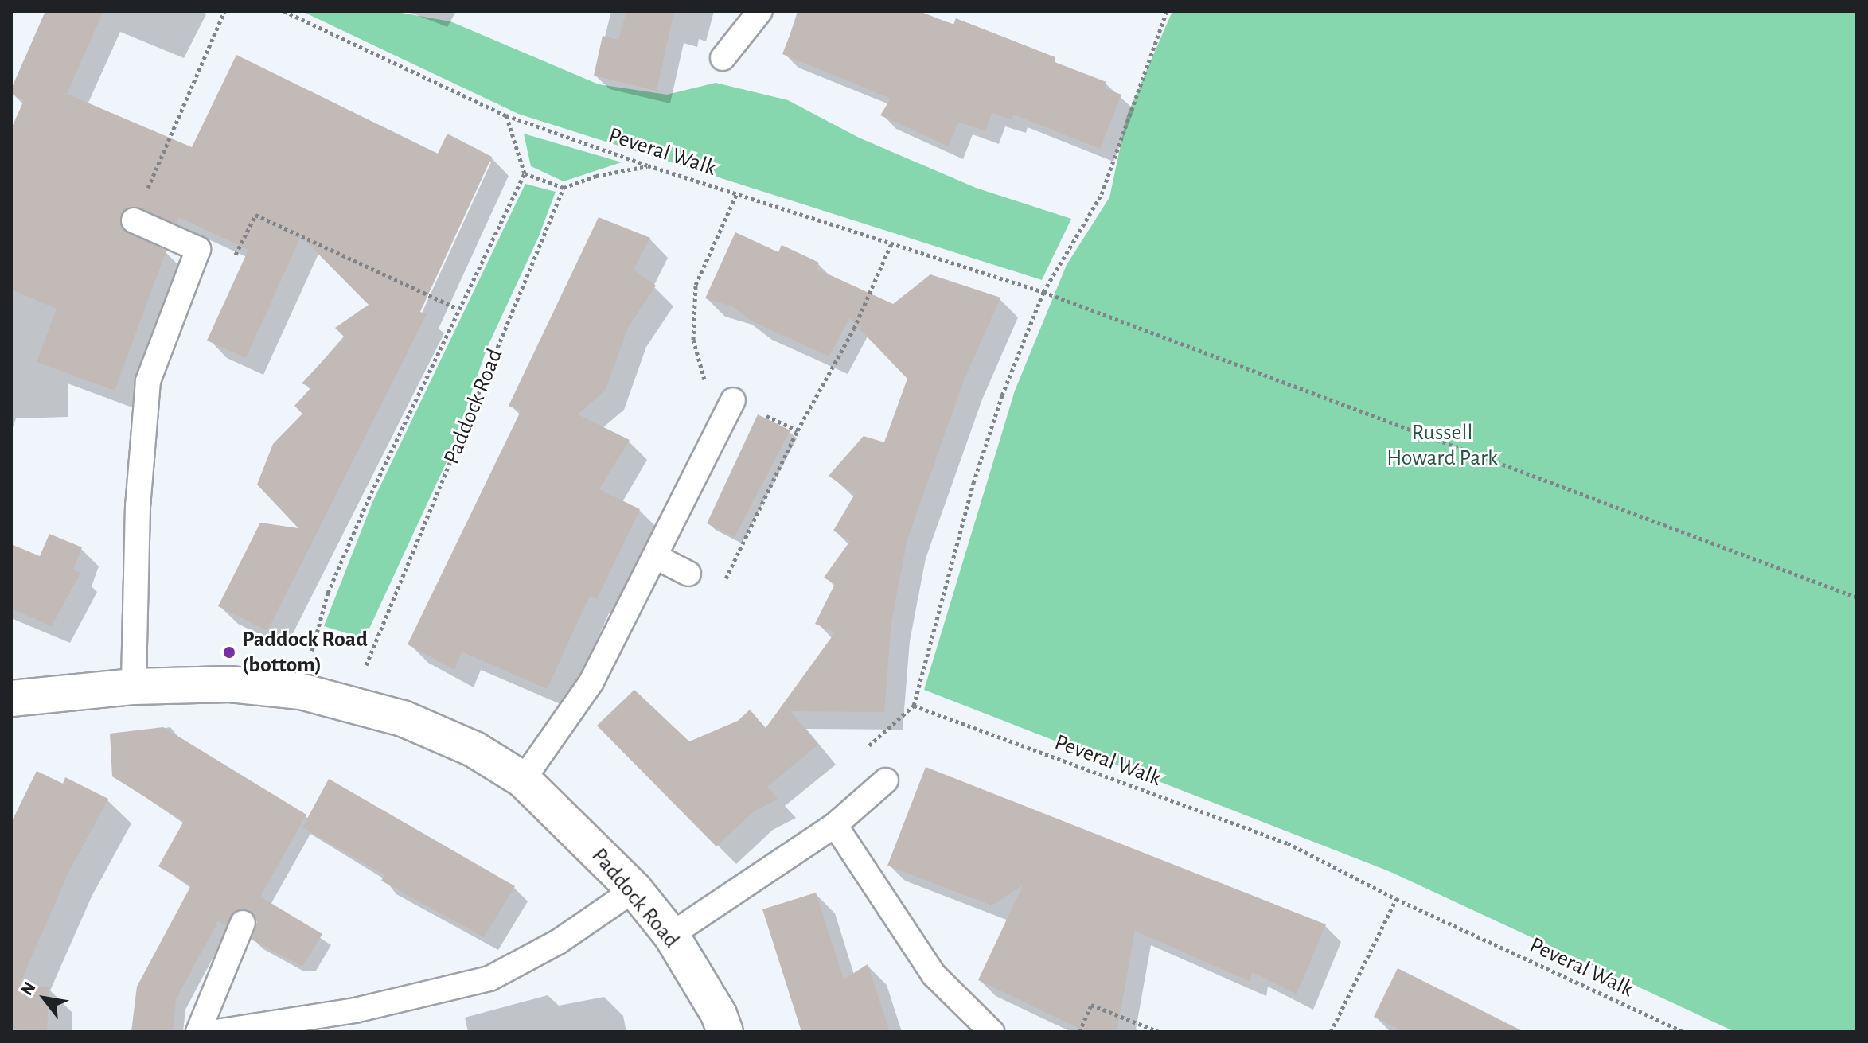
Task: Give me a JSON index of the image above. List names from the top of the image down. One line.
{"streets":{"street":["Paddock Road"],"path":["Peveral Walk"]},"parks":["Russell Howard Park"],"places":["Paddock Road (bottom)"],"north":"top left"}
